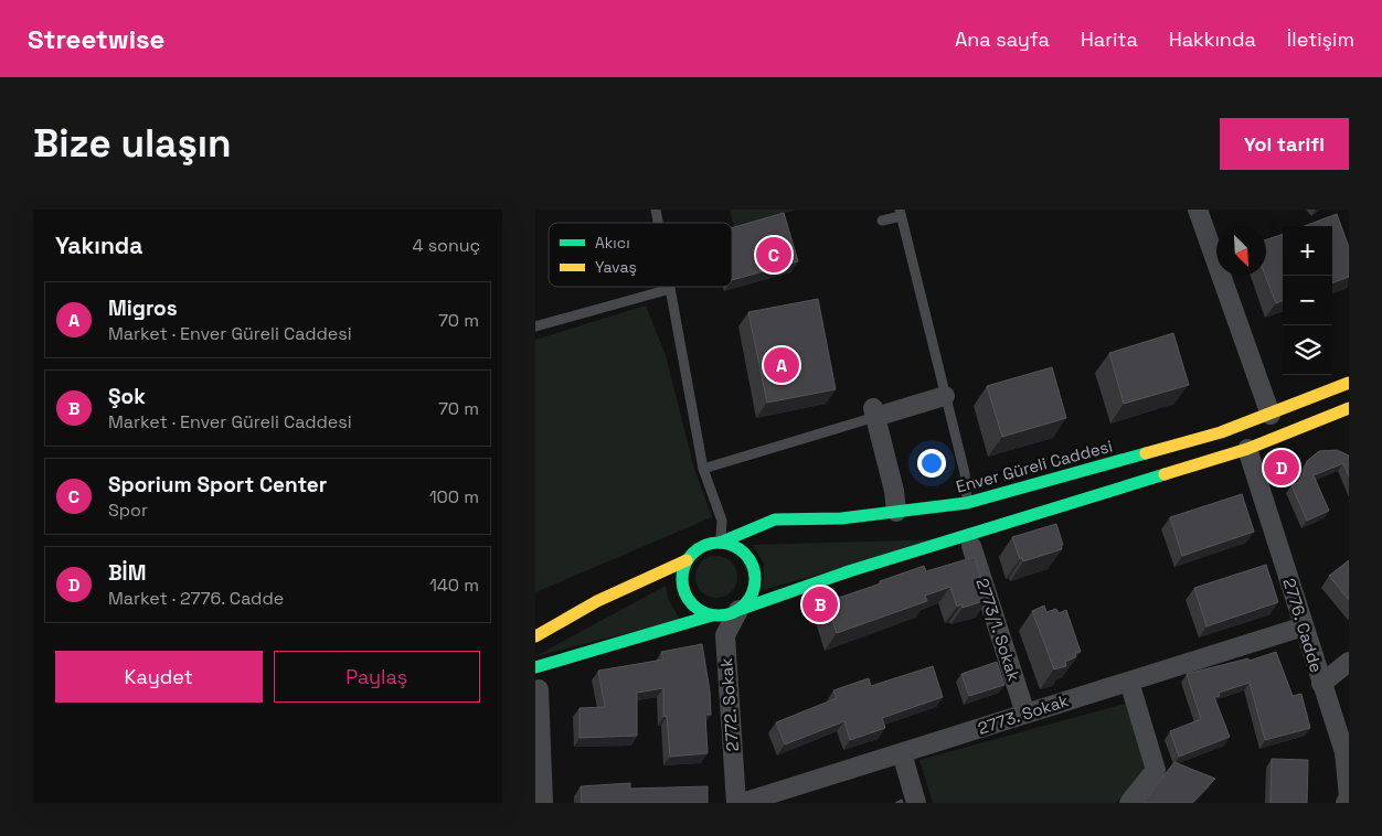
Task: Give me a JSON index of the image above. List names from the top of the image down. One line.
{"streets":{"main road":["Enver Güreli Caddesi"],"street":["2776. Cadde","2773/1. Sokak","2772. Sokak","2773. Sokak"]},"crossings":[["Enver Güreli Caddesi","2772. Sokak"],["2776. Cadde","2773. Sokak"],["2773/1. Sokak","2773. Sokak"]],"legend":["Akıcı","Yavaş"],"north":"bottom right","page":{"header":"Streetwise","nav":["Ana sayfa","Harita","Hakkında","İletişim"],"buttons":["Yol tarifi",["Kaydet","Paylaş"]],"title":"Bize ulaşın","heading":["Yakında","4 sonuç"],"map_buttons":["+","−"],"pins":["C","A","D","B"],"list":[{"mark":"A","name":"Migros","note":"Market · Enver Güreli Caddesi","value":"70 m"},{"mark":"B","name":"Şok","note":"Market · Enver Güreli Caddesi","value":"70 m"},{"mark":"C","name":"Sporium Sport Center","note":"Spor","value":"100 m"},{"mark":"D","name":"BİM","note":"Market · 2776. Cadde","value":"140 m"}]}}
